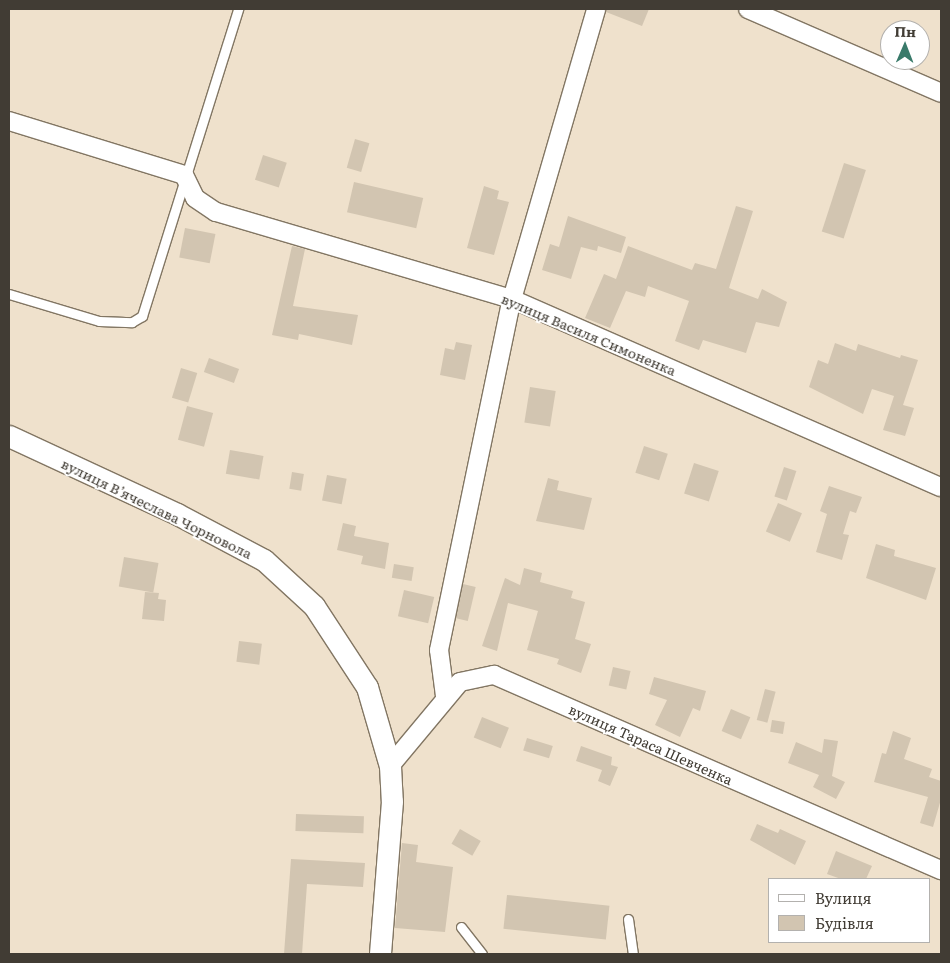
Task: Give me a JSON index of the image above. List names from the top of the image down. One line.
{"streets":{"street":["вулиця Василя Симоненка","вулиця Вʼячеслава Чорновола","вулиця Тараса Шевченка"]},"crossings":[["вулиця Вʼячеслава Чорновола","вулиця Тараса Шевченка"]],"legend":["Вулиця","Будівля"],"north":"top"}
